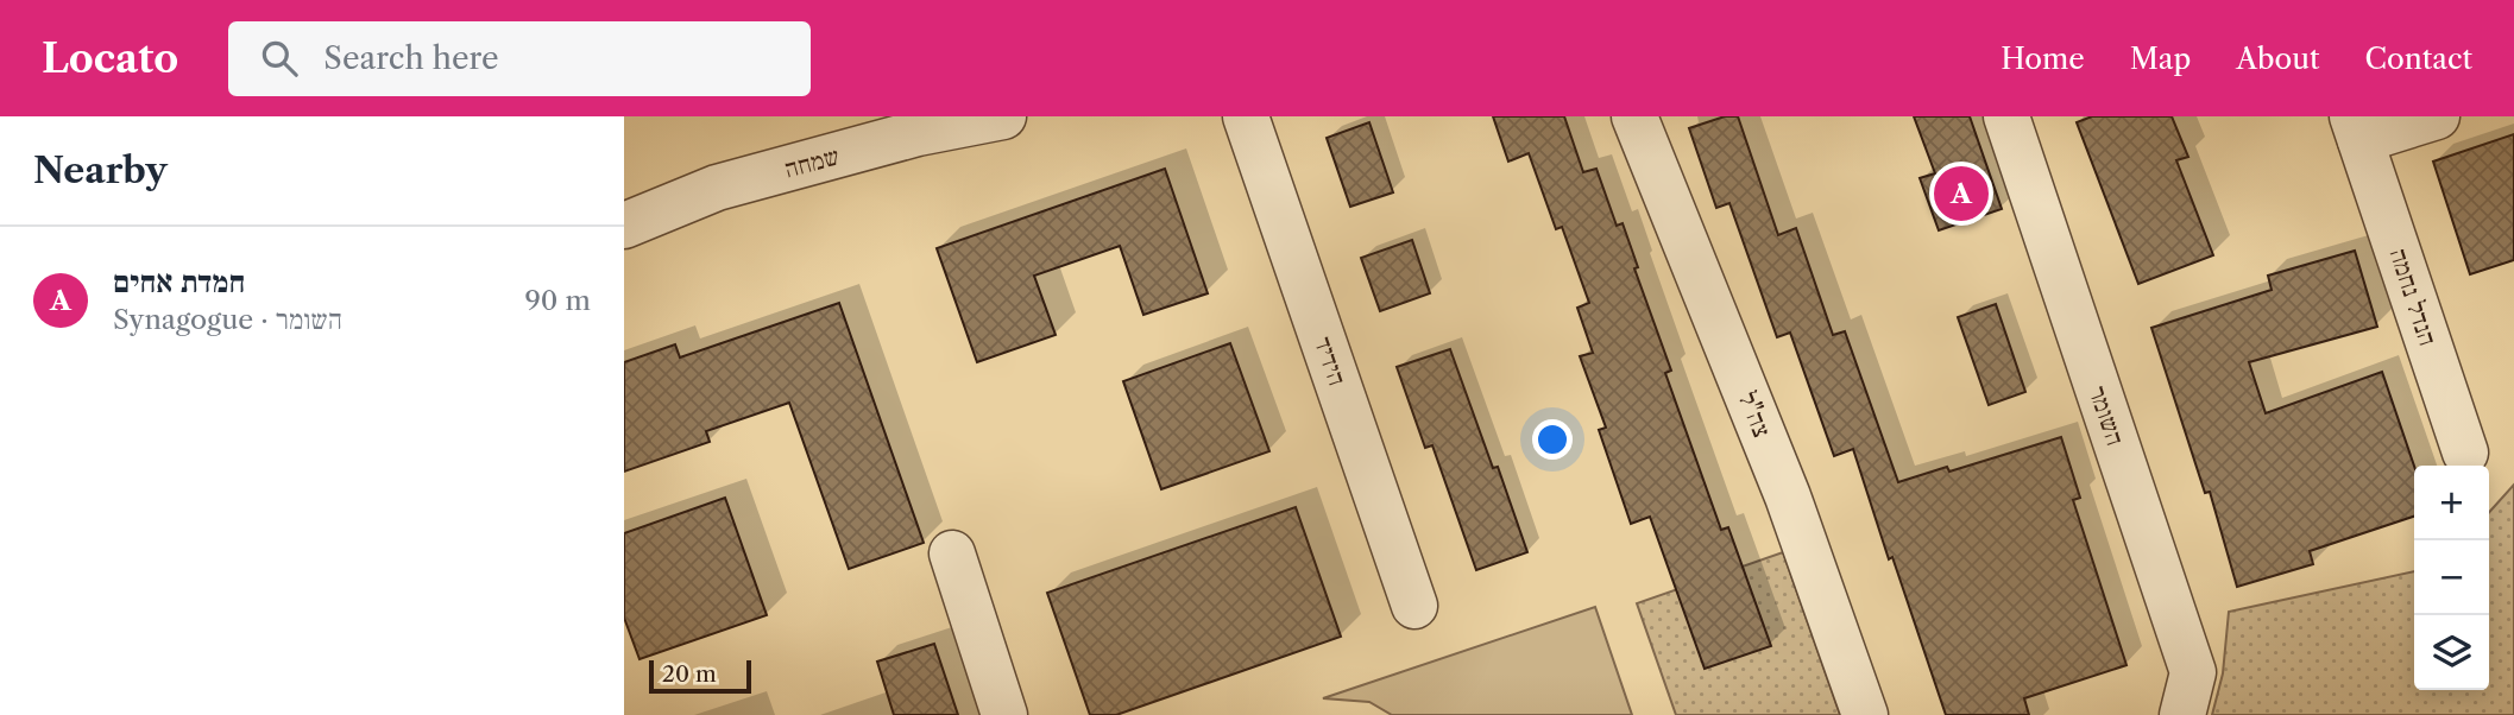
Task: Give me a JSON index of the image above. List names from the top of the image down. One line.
{"streets":{"street":["שמחה","הנדל נחמה","הידיד","צה\"ל","השומר"]},"scale_bar":"20 m","page":{"header":"Locato","search":"Search here","nav":["Home","Map","About","Contact"],"heading":"Nearby","pins":"A","list":[{"mark":"A","name":"חמדת אחים","note":"Synagogue · השומר","value":"90 m"}],"map_buttons":["+","−"],"scale":"20 m"}}
